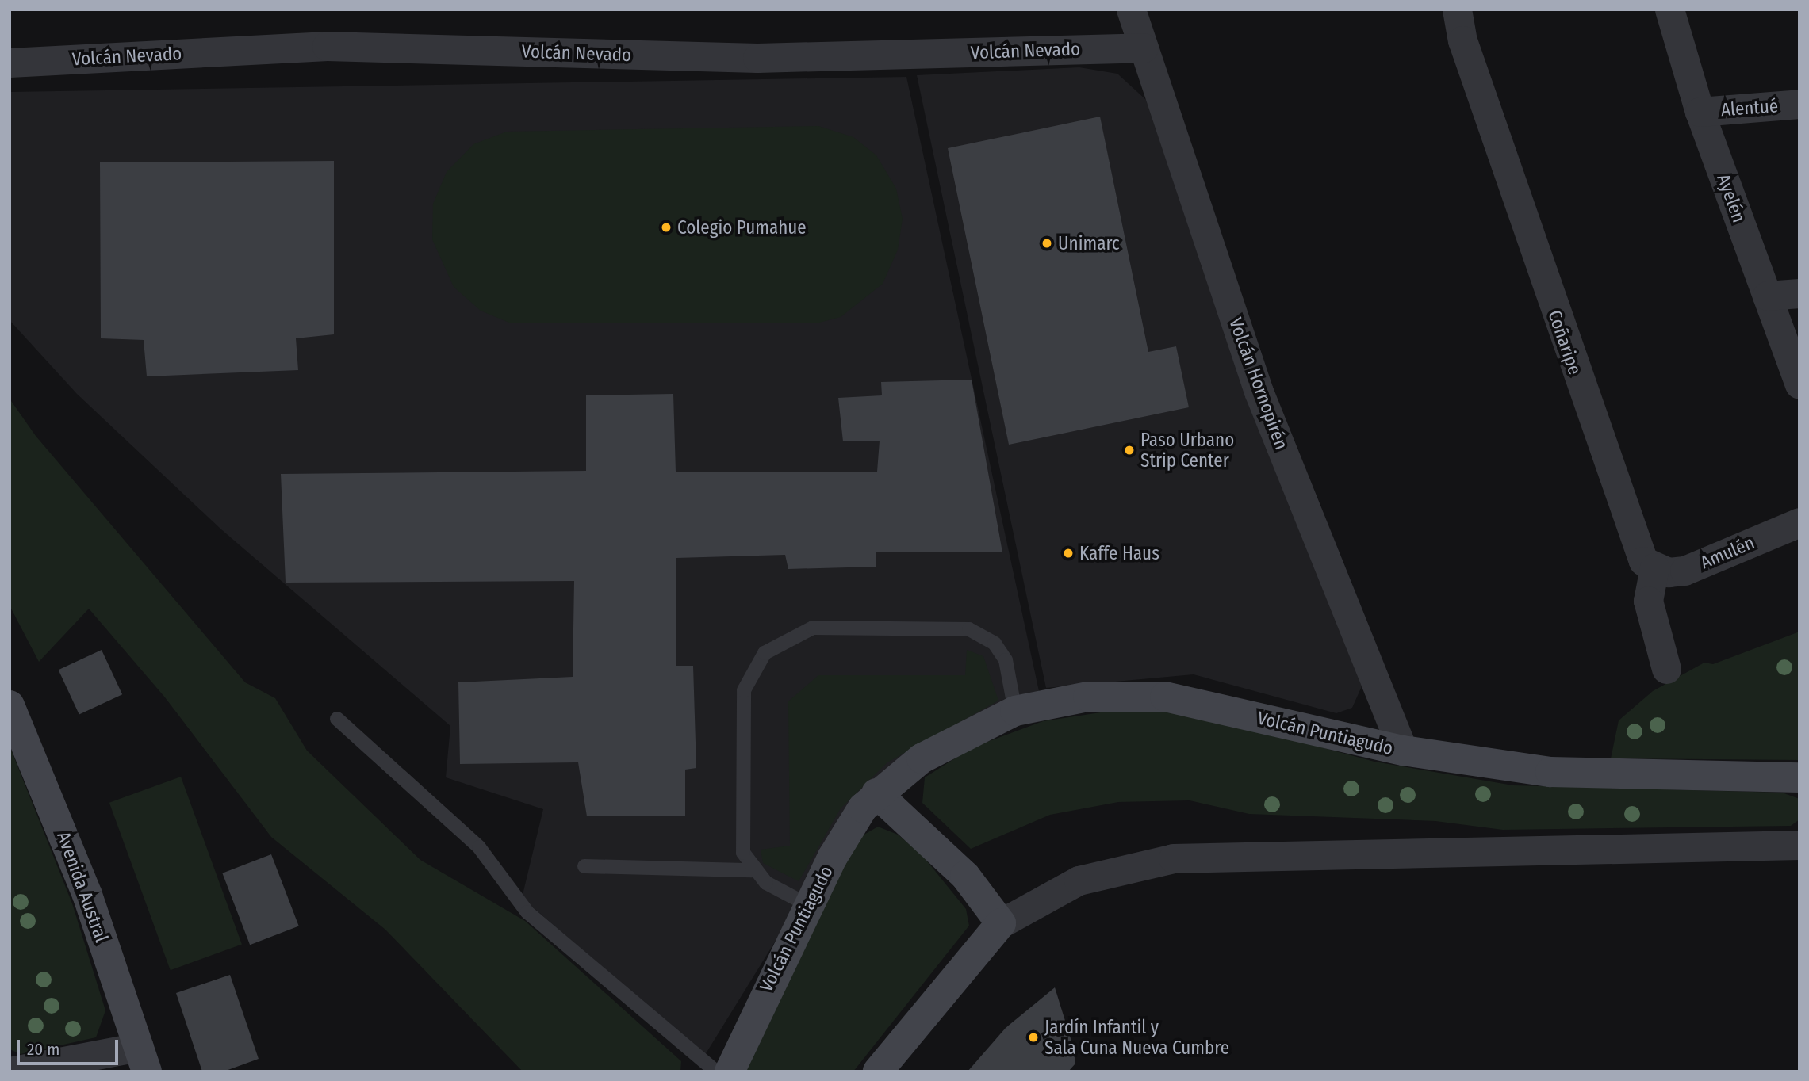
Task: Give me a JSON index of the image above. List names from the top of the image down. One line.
{"streets":{"main road":["Volcán Puntiagudo","Avenida Austral"],"street":["Volcán Nevado","Alentué","Ayelén","Coñaripe","Volcán Hornopirén","Amulén"]},"crossings":[["Volcán Nevado","Volcán Hornopirén"],["Alentué","Ayelén"],["Coñaripe","Amulén"],["Volcán Hornopirén","Volcán Puntiagudo"]],"places":["Colegio Pumahue","Unimarc","Paso Urbano Strip Center","Kaffe Haus","Jardín Infantil y Sala Cuna Nueva Cumbre"],"scale_bar":"20 m"}
